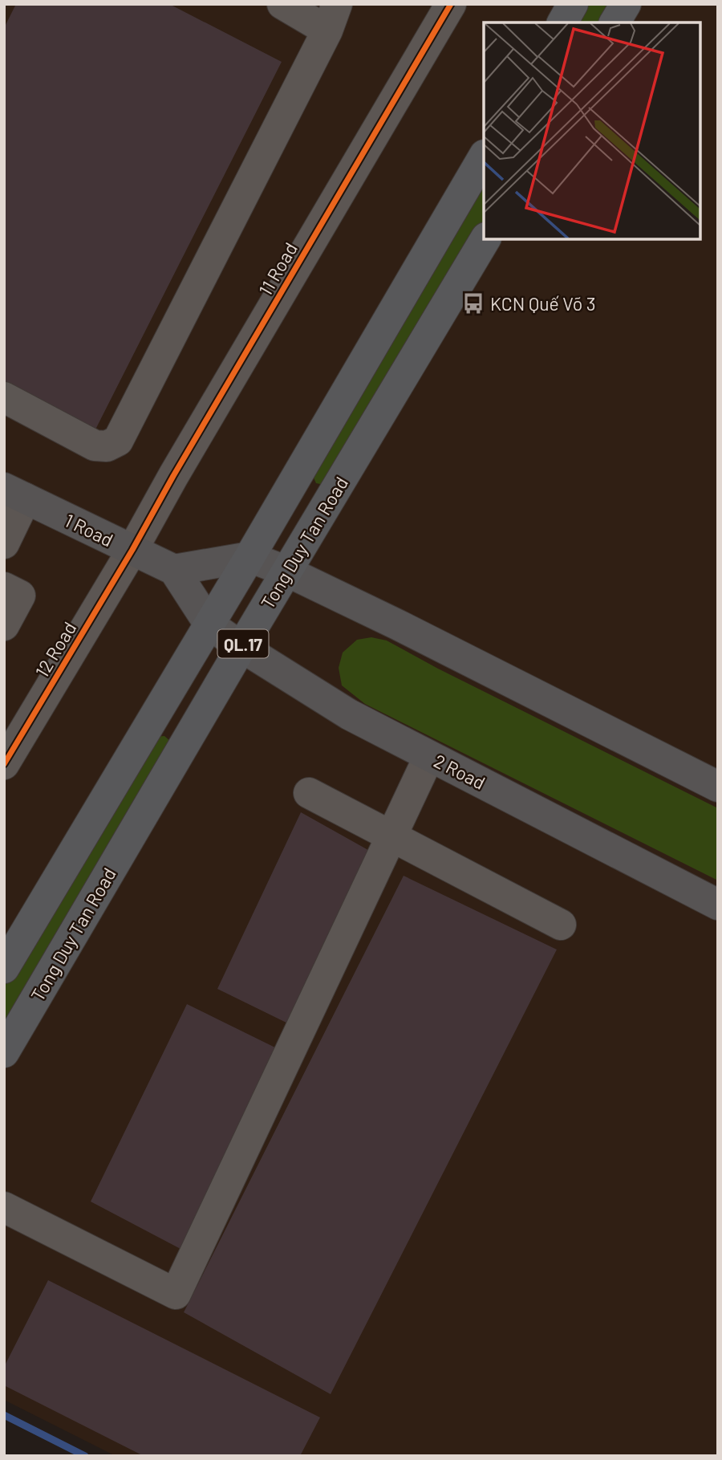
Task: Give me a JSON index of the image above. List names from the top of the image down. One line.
{"streets":{"highway":["Tong Duy Tan Road","QL.17"],"main road":["1 Road","2 Road"],"street":["11 Road","12 Road"]},"crossings":[["11 Road","1 Road"],["11 Road","12 Road"],["1 Road","12 Road"],["Tong Duy Tan Road","2 Road"],["QL.17","2 Road"]],"places":{"bus stop":["KCN Quế Võ 3"]}}
